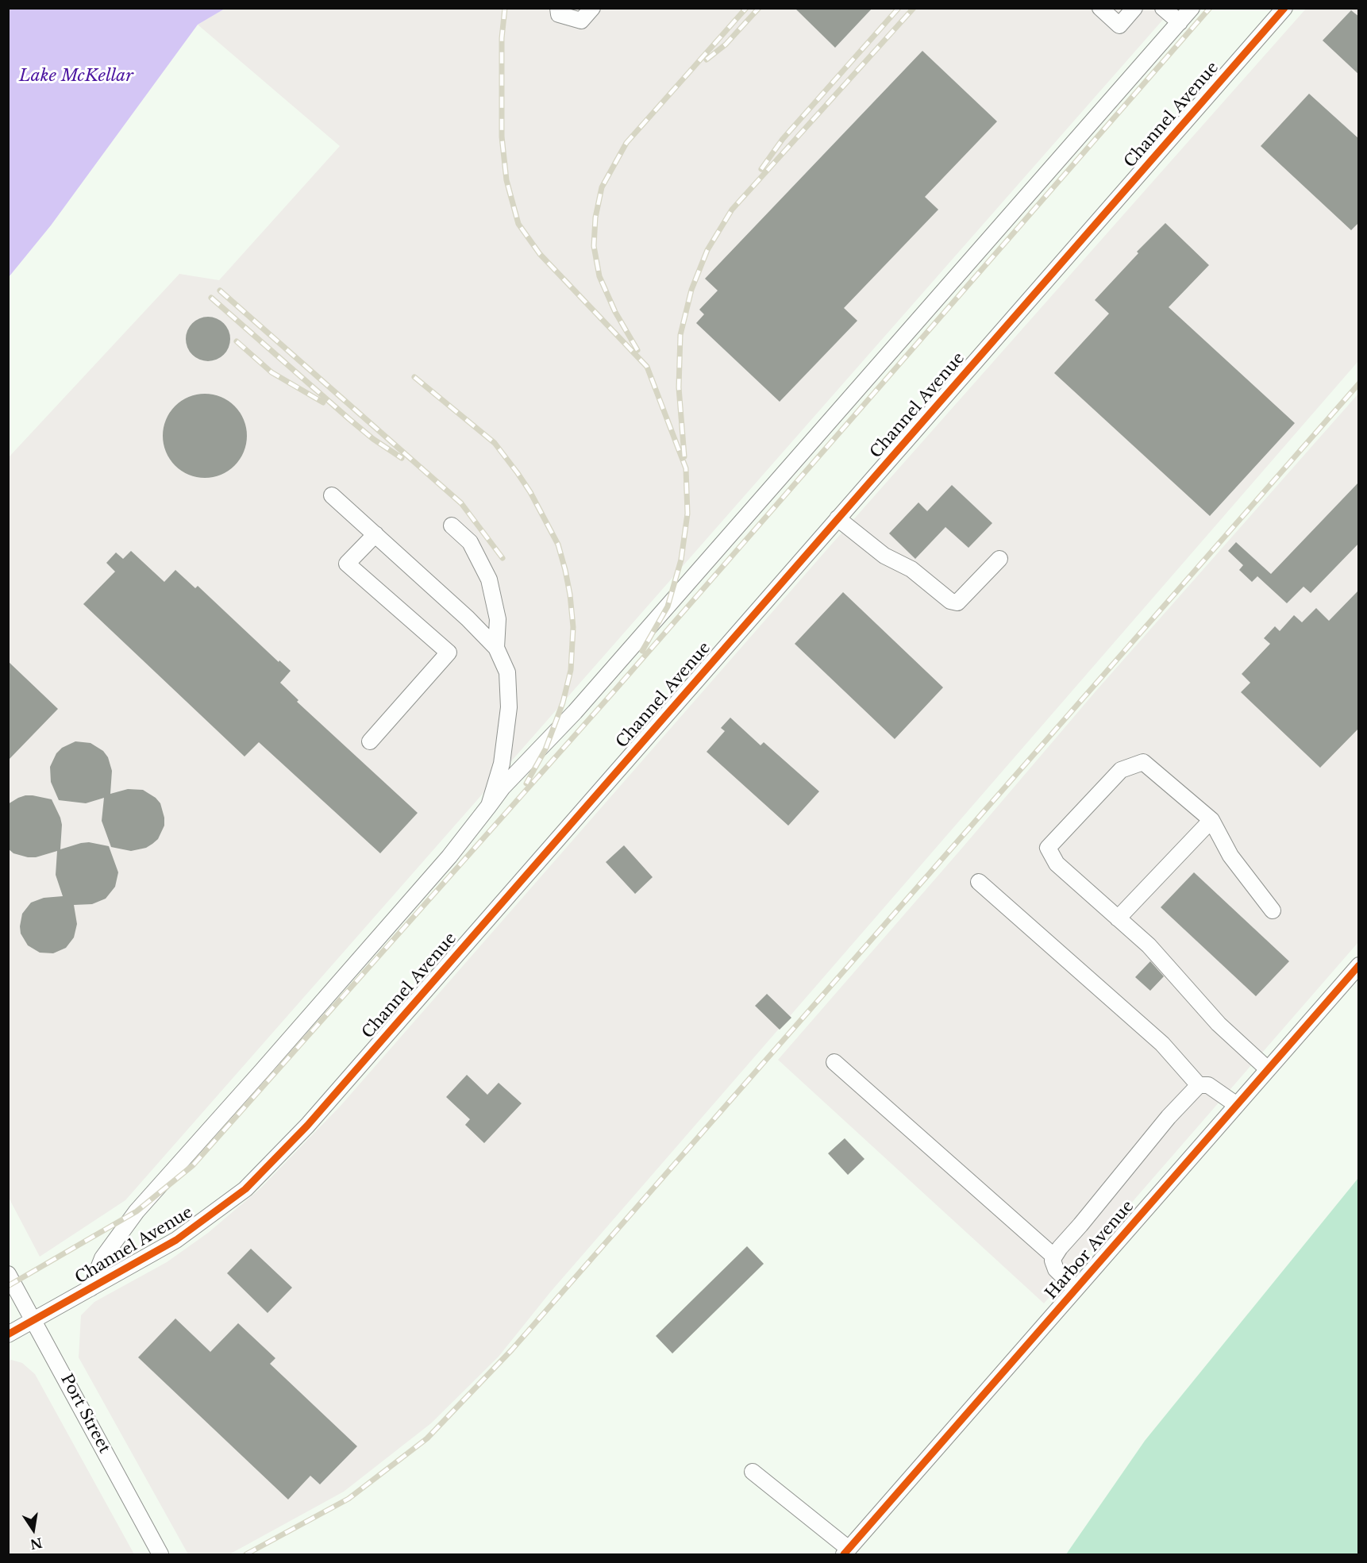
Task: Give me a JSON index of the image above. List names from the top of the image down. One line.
{"streets":{"street":["Channel Avenue","Harbor Avenue","Port Street"]},"crossings":[["Channel Avenue","Port Street"]],"water":["Lake McKellar"],"north":"bottom"}
